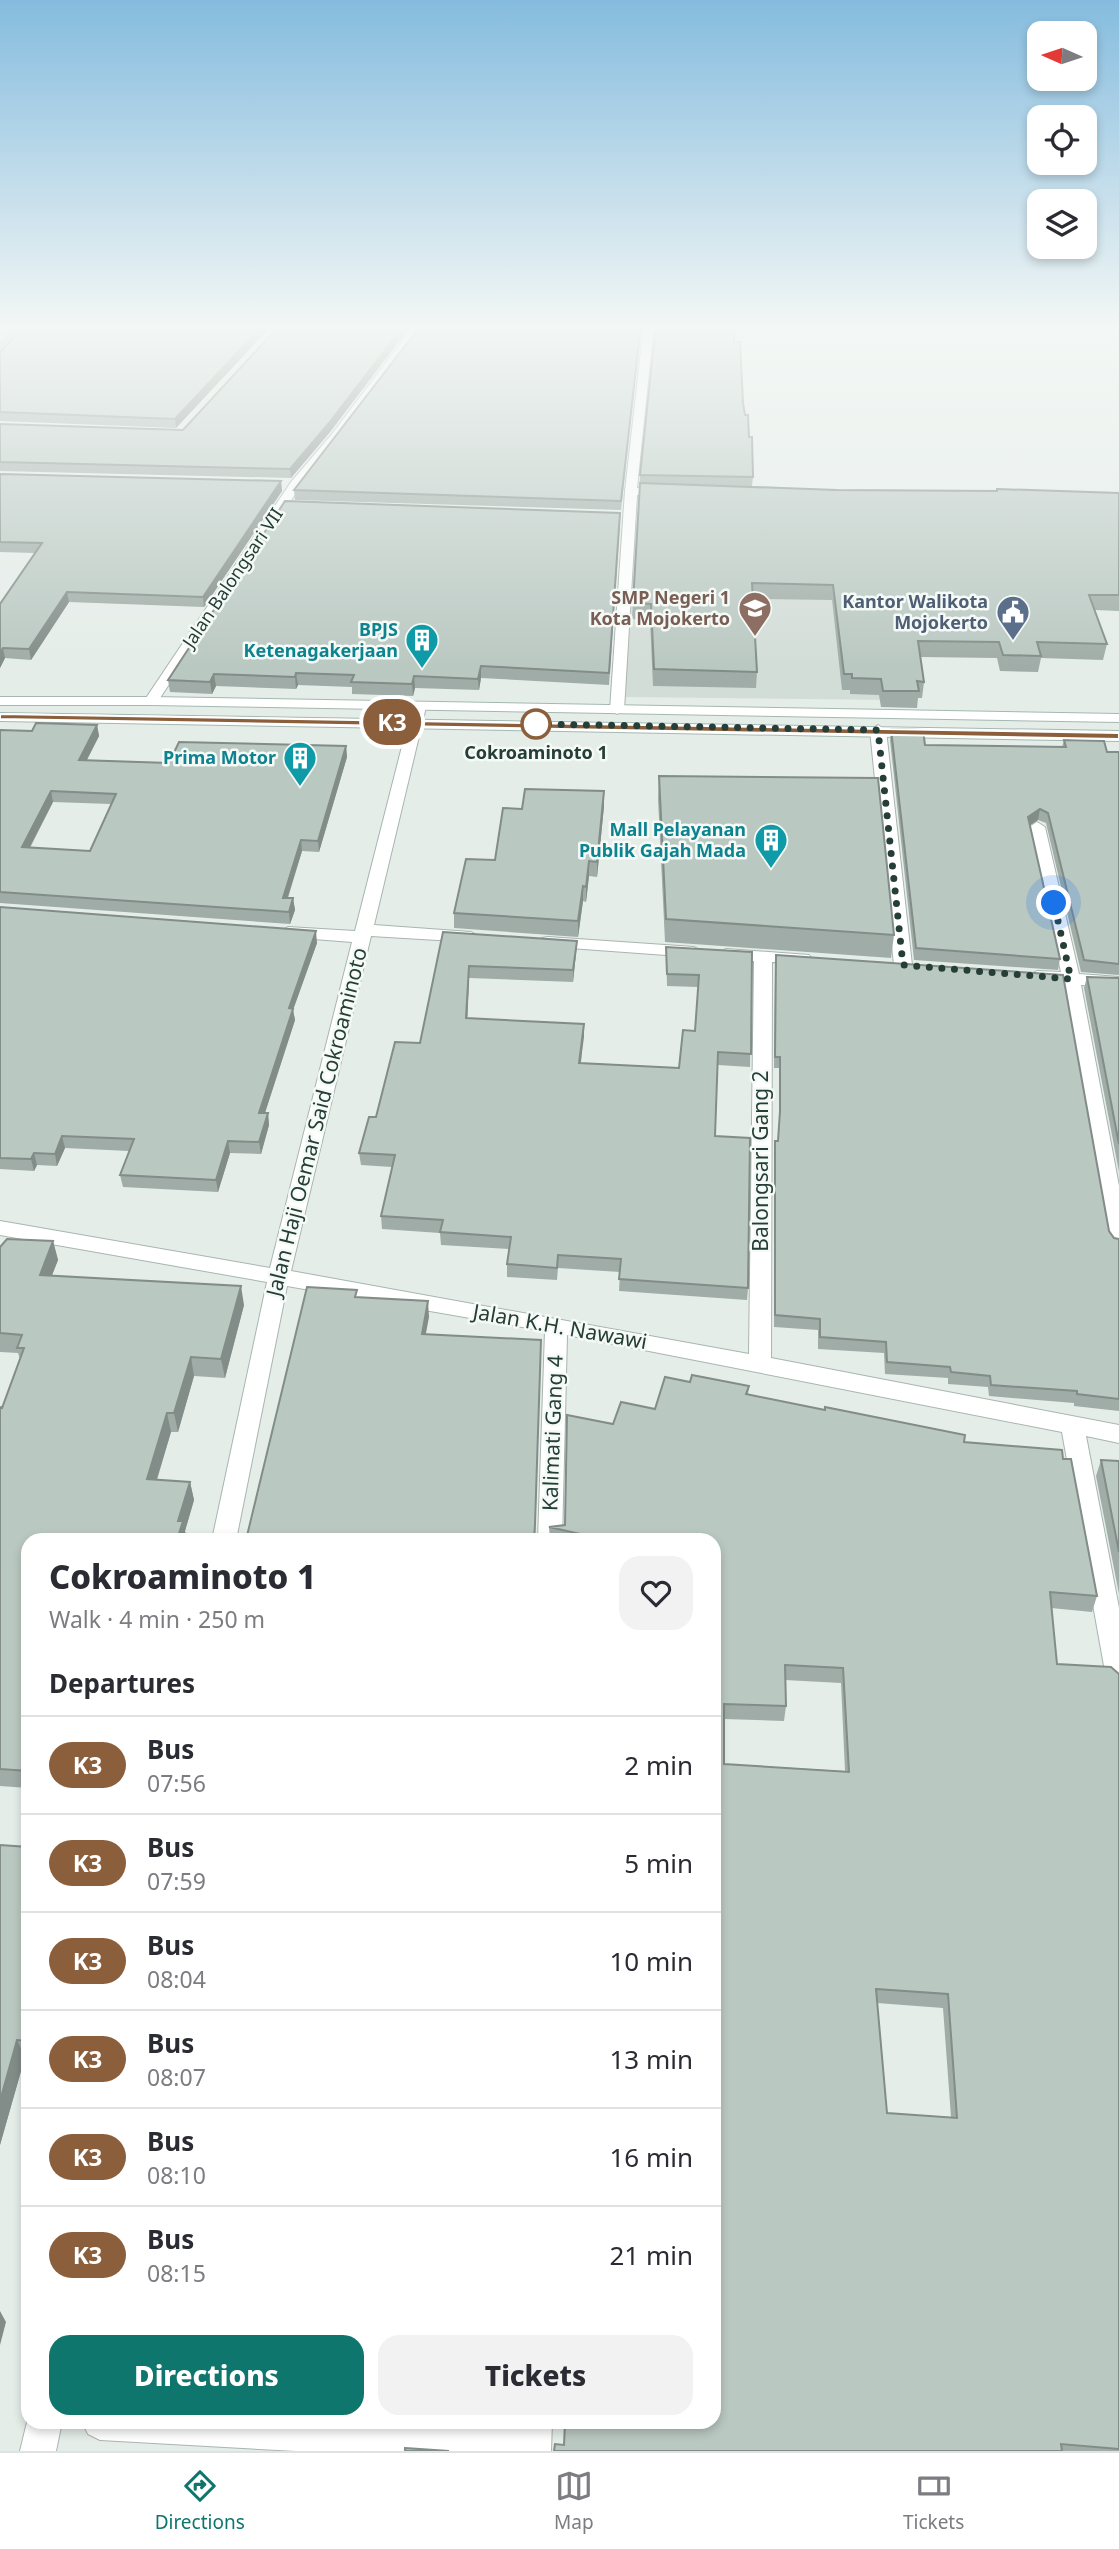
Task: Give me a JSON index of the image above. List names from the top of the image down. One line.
{"streets":{"street":["Jalan Balongsari VII","Jalan Haji Oemar Said Cokroaminoto","Balongsari Gang 2","Jalan K.H. Nawawi","Kalimati Gang 4"]},"crossings":[["Jalan Haji Oemar Said Cokroaminoto","Jalan K.H. Nawawi"],["Balongsari Gang 2","Jalan K.H. Nawawi"],["Jalan K.H. Nawawi","Kalimati Gang 4"]],"places":{"school or university":["SMP Negeri 1 Kota Mojokerto"],"public building":["Kantor Walikota Mojokerto"],"building":["BPJS Ketenagakerjaan","Prima Motor","Mall Pelayanan Publik Gajah Mada"],"other":["Cokroaminoto 1"]},"lines":["bus line K3"],"north":"left","page":{"on_map":"K3","heading":[["Cokroaminoto 1","Walk · 4 min · 250 m"],"Departures"],"list":[{"mark":"K3","name":"Bus","note":"07:56","value":"2 min"},{"mark":"K3","name":"Bus","note":"07:59","value":"5 min"},{"mark":"K3","name":"Bus","note":"08:04","value":"10 min"},{"mark":"K3","name":"Bus","note":"08:07","value":"13 min"},{"mark":"K3","name":"Bus","note":"08:10","value":"16 min"},{"mark":"K3","name":"Bus","note":"08:15","value":"21 min"}],"buttons":["Directions","Tickets"],"tabs":["Directions","Map","Tickets"]}}
